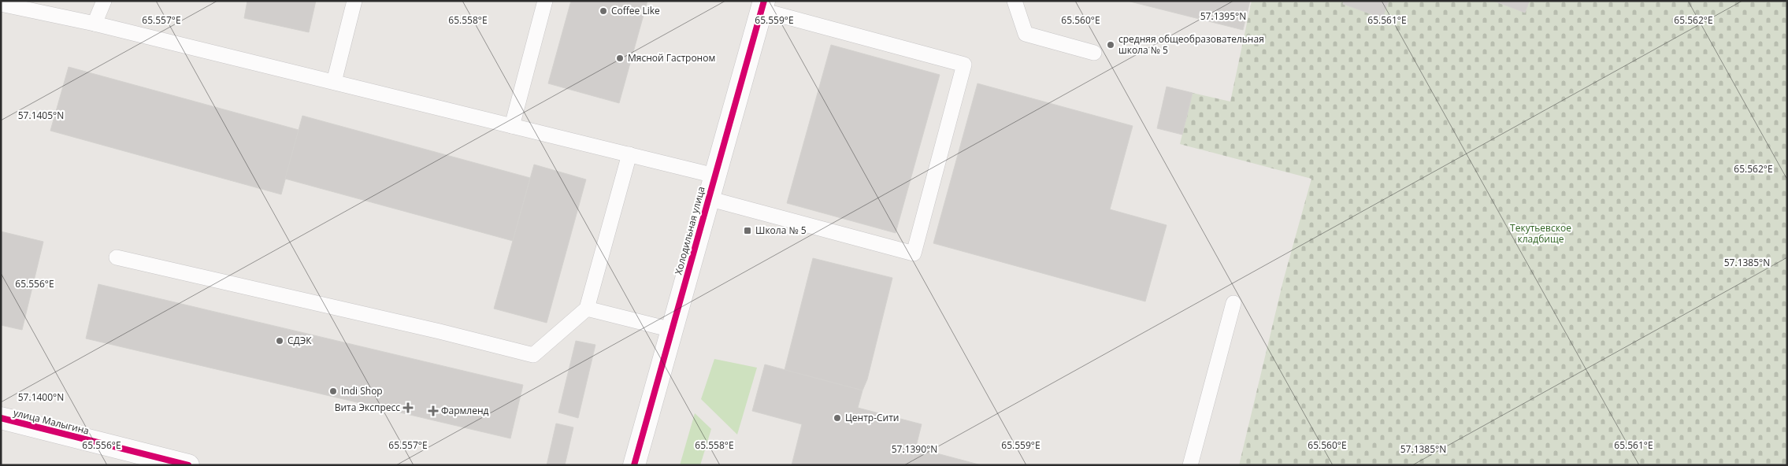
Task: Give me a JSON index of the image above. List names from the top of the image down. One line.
{"streets":{"street":["Холодильная улица","улица Малыгина"]},"parks":["Текутьевское кладбище"],"places":{"other":["Coffee Like","средняя общеобразовательная школа № 5","Мясной Гастроном","СДЭК","Indi Shop","Центр-Сити"],"transit":["Школа № 5"],"health":["Вита Экспресс","Фармленд"]},"coordinates":["57.1395°N","65.557°E","65.558°E","65.559°E","65.560°E","65.561°E","65.562°E","57.1405°N","57.1385°N","65.556°E","57.1400°N","57.1390°N"]}
